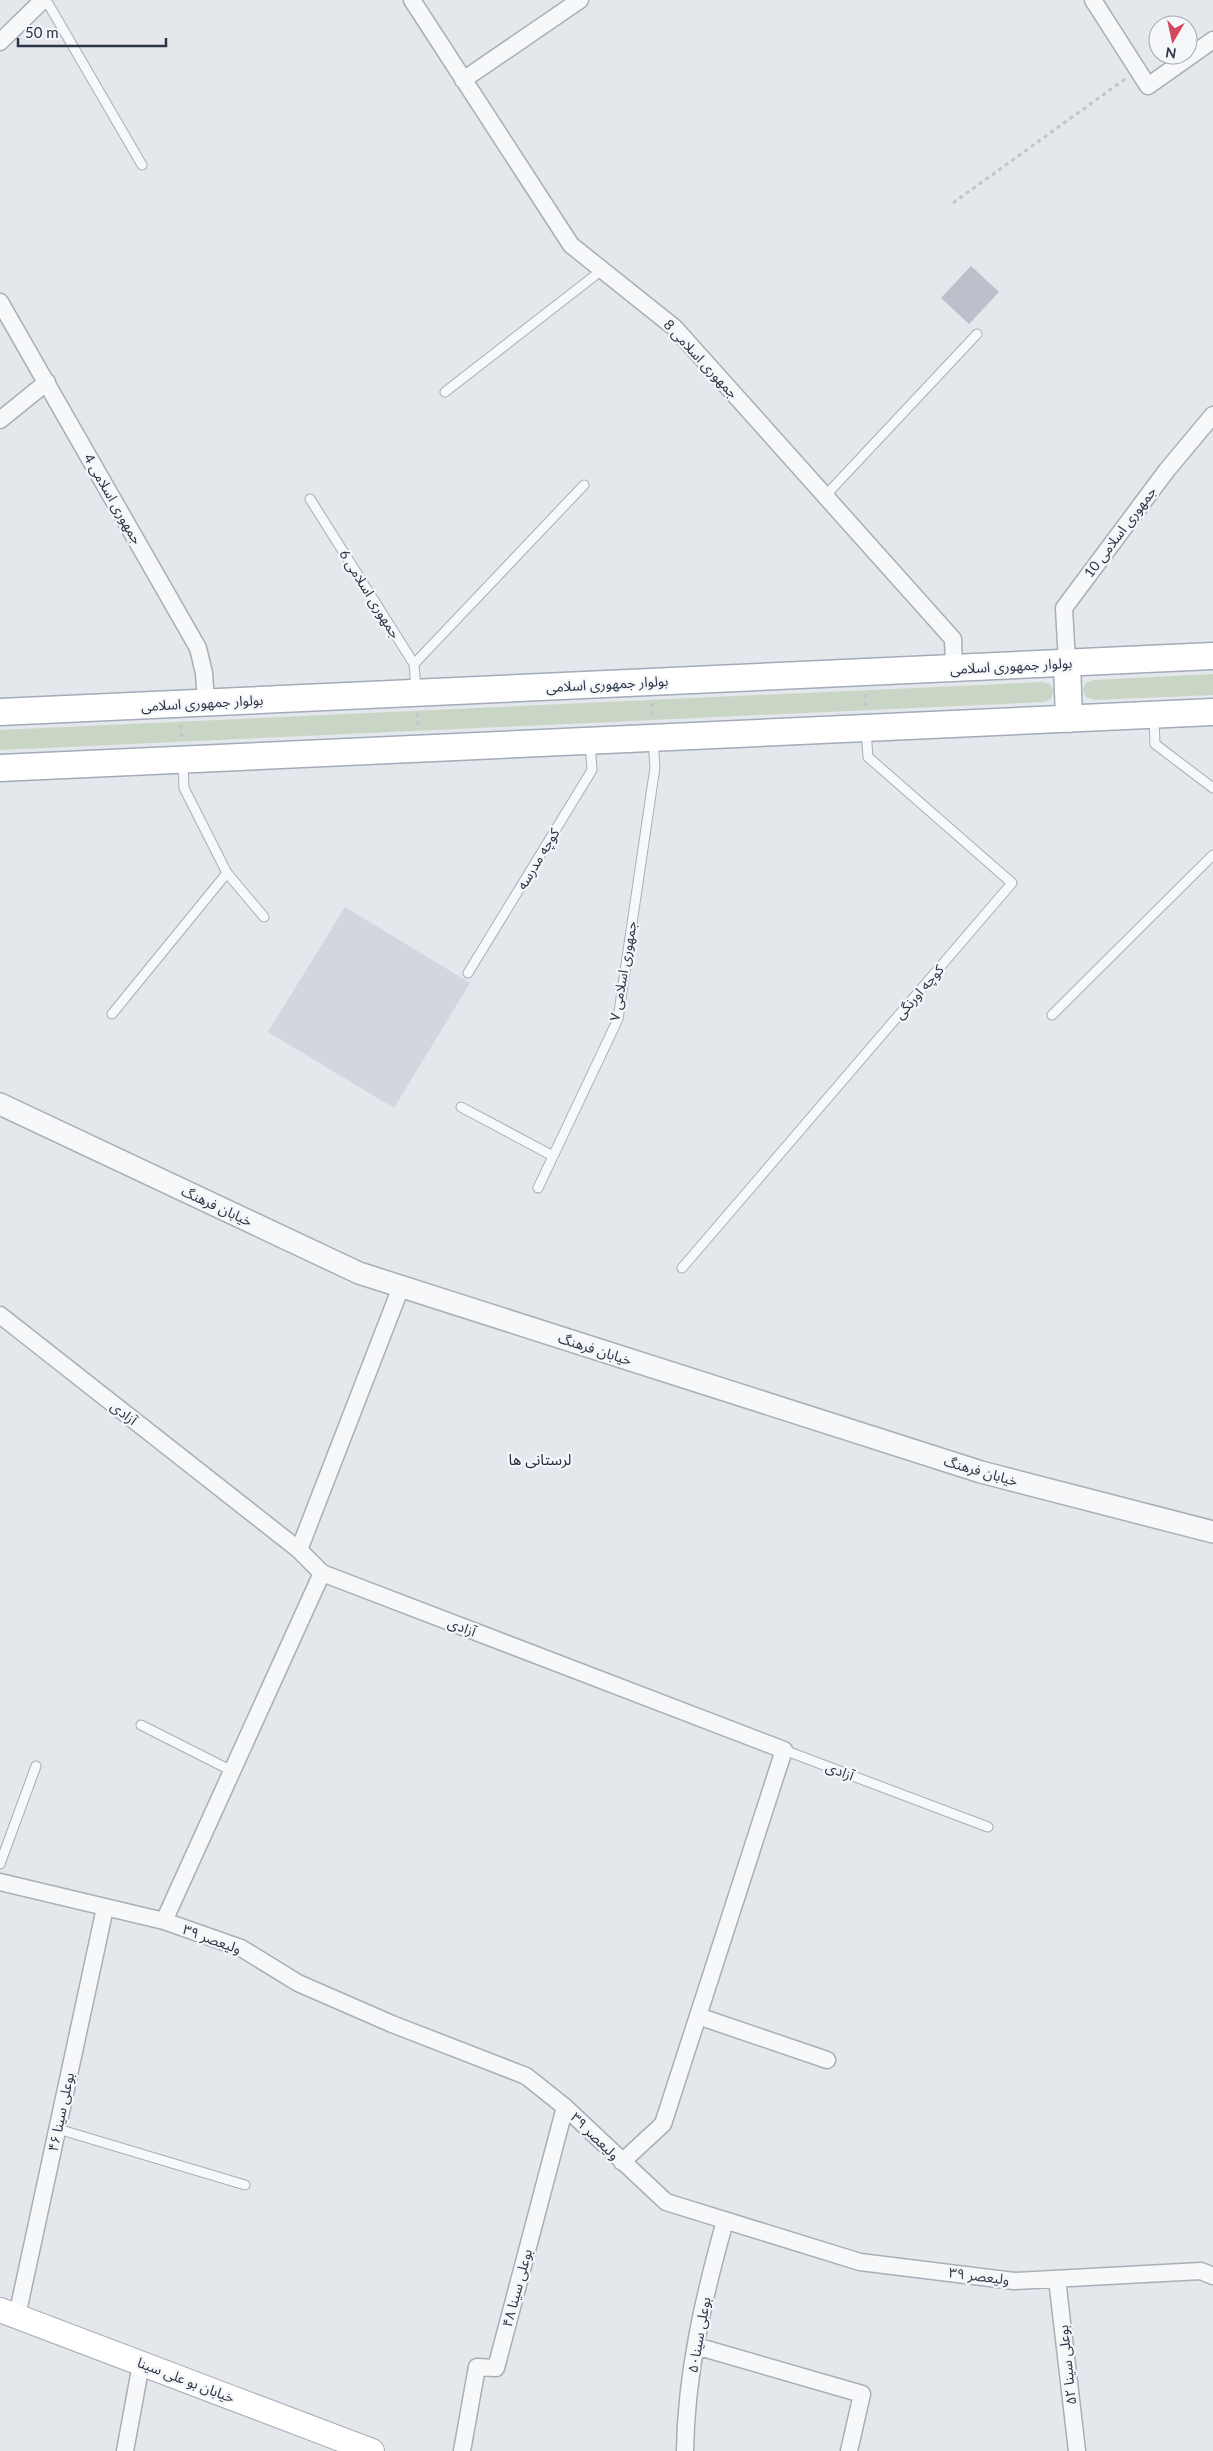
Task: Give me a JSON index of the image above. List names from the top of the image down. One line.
{"streets":{"main road":["بولوار جمهوری اسلامی","خیابان بو علی سینا"],"street":["جمهوری اسلامی 8","جمهوری اسلامی 4","جمهوری اسلامی 10","خیابان فرهنگ","آزادی","ولیعصر ۳۹","بوعلی سینا ۴۶","بوعلی سینا ۴۸","بوعلی سینا۵۰","بوعلی سینا ۵۲"],"lane":["جمهوری اسلامی 6","کوچه مدرسه","جمهوری اسلامی ۷","کوچه اورنگی"]},"crossings":[["جمهوری اسلامی 8","بولوار جمهوری اسلامی"],["جمهوری اسلامی 4","بولوار جمهوری اسلامی"],["جمهوری اسلامی 10","بولوار جمهوری اسلامی"],["جمهوری اسلامی 6","بولوار جمهوری اسلامی"],["ولیعصر ۳۹","بوعلی سینا ۴۶"],["ولیعصر ۳۹","بوعلی سینا ۴۸"],["ولیعصر ۳۹","بوعلی سینا۵۰"],["ولیعصر ۳۹","بوعلی سینا ۵۲"],["بوعلی سینا ۴۶","خیابان بو علی سینا"]],"districts":["لرستانی ها"],"scale_bar":"50 m","north":"bottom"}
